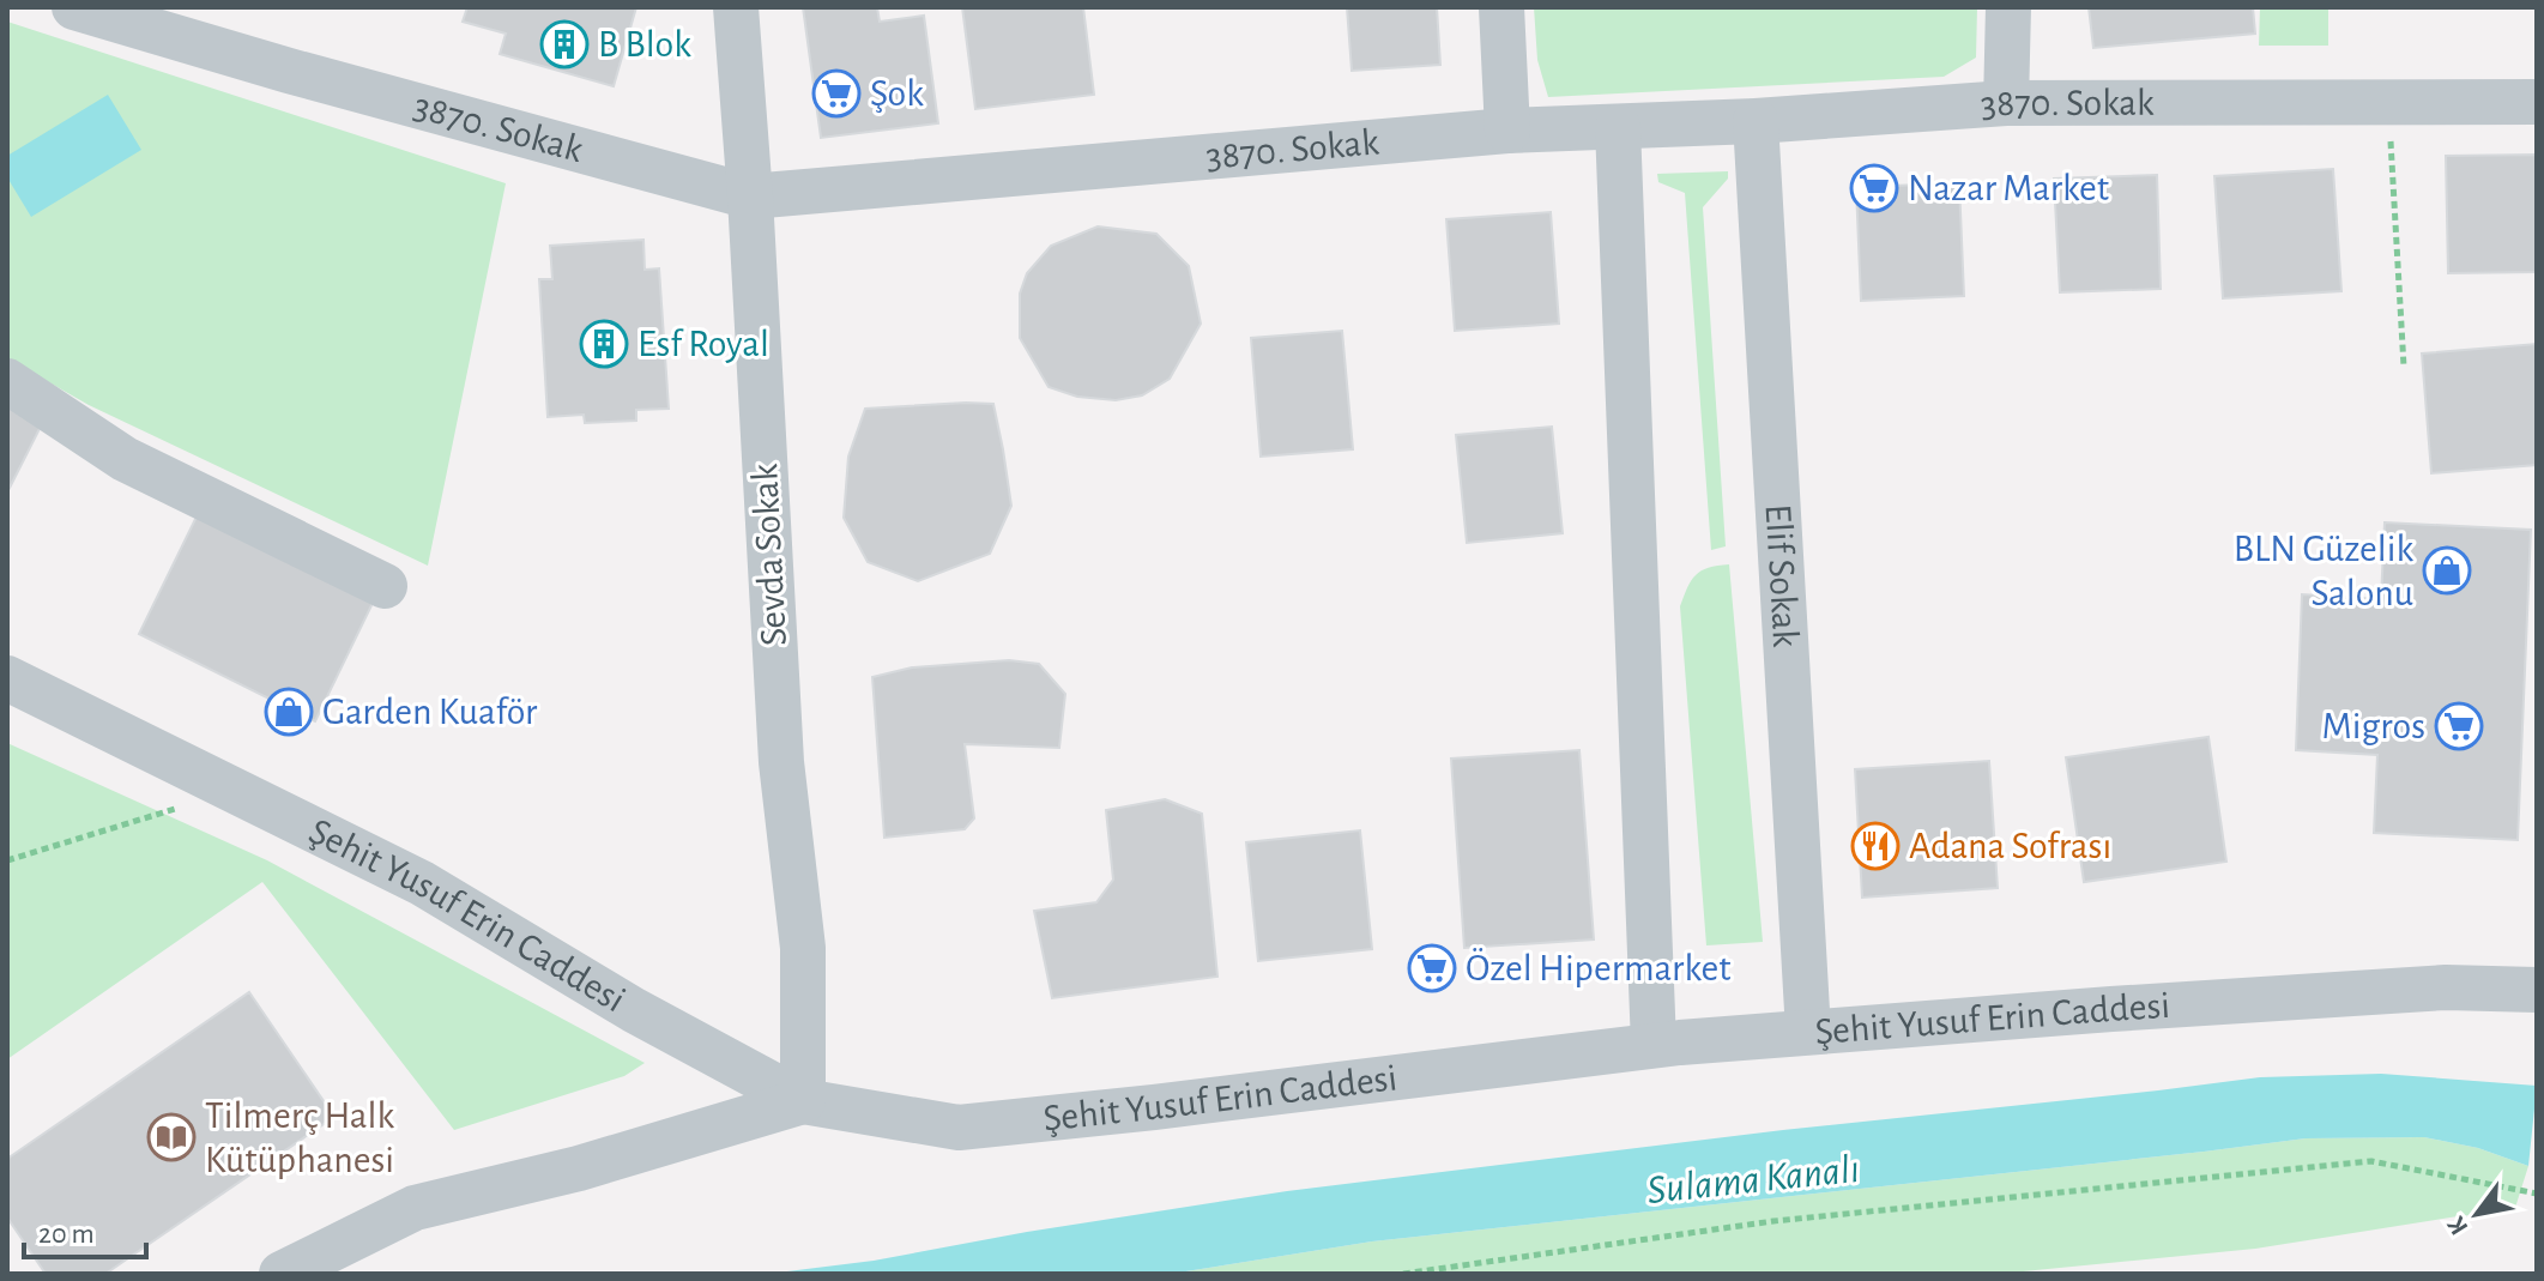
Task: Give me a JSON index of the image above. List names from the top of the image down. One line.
{"streets":{"street":["3870. Sokak","Sevda Sokak","Elif Sokak","Şehit Yusuf Erin Caddesi"]},"crossings":[["3870. Sokak","Sevda Sokak"],["3870. Sokak","Elif Sokak"],["Sevda Sokak","Şehit Yusuf Erin Caddesi"],["Elif Sokak","Şehit Yusuf Erin Caddesi"]],"water":["Sulama Kanalı"],"places":{"building":["B Blok","Esf Royal"],"supermarket":["Şok","Nazar Market","Migros","Özel Hipermarket"],"shop":["BLN Güzelik Salonu","Garden Kuaför"],"restaurant":["Adana Sofrası"],"library":["Tilmerç Halk Kütüphanesi"]},"scale_bar":"20 m","north":"bottom left"}
